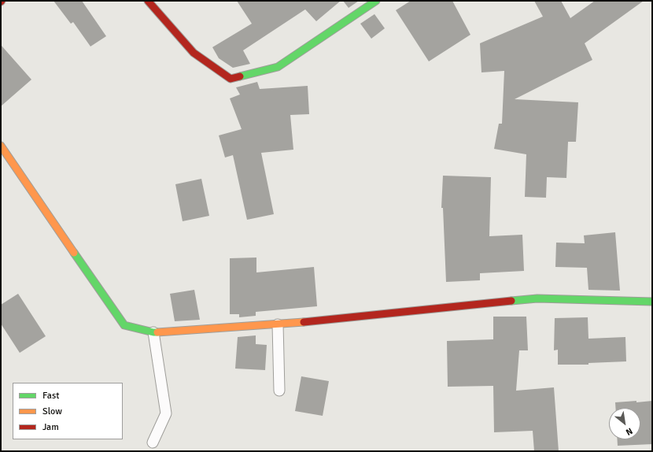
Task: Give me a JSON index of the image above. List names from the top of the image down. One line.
{"legend":["Fast","Slow","Jam"],"north":"bottom right"}
